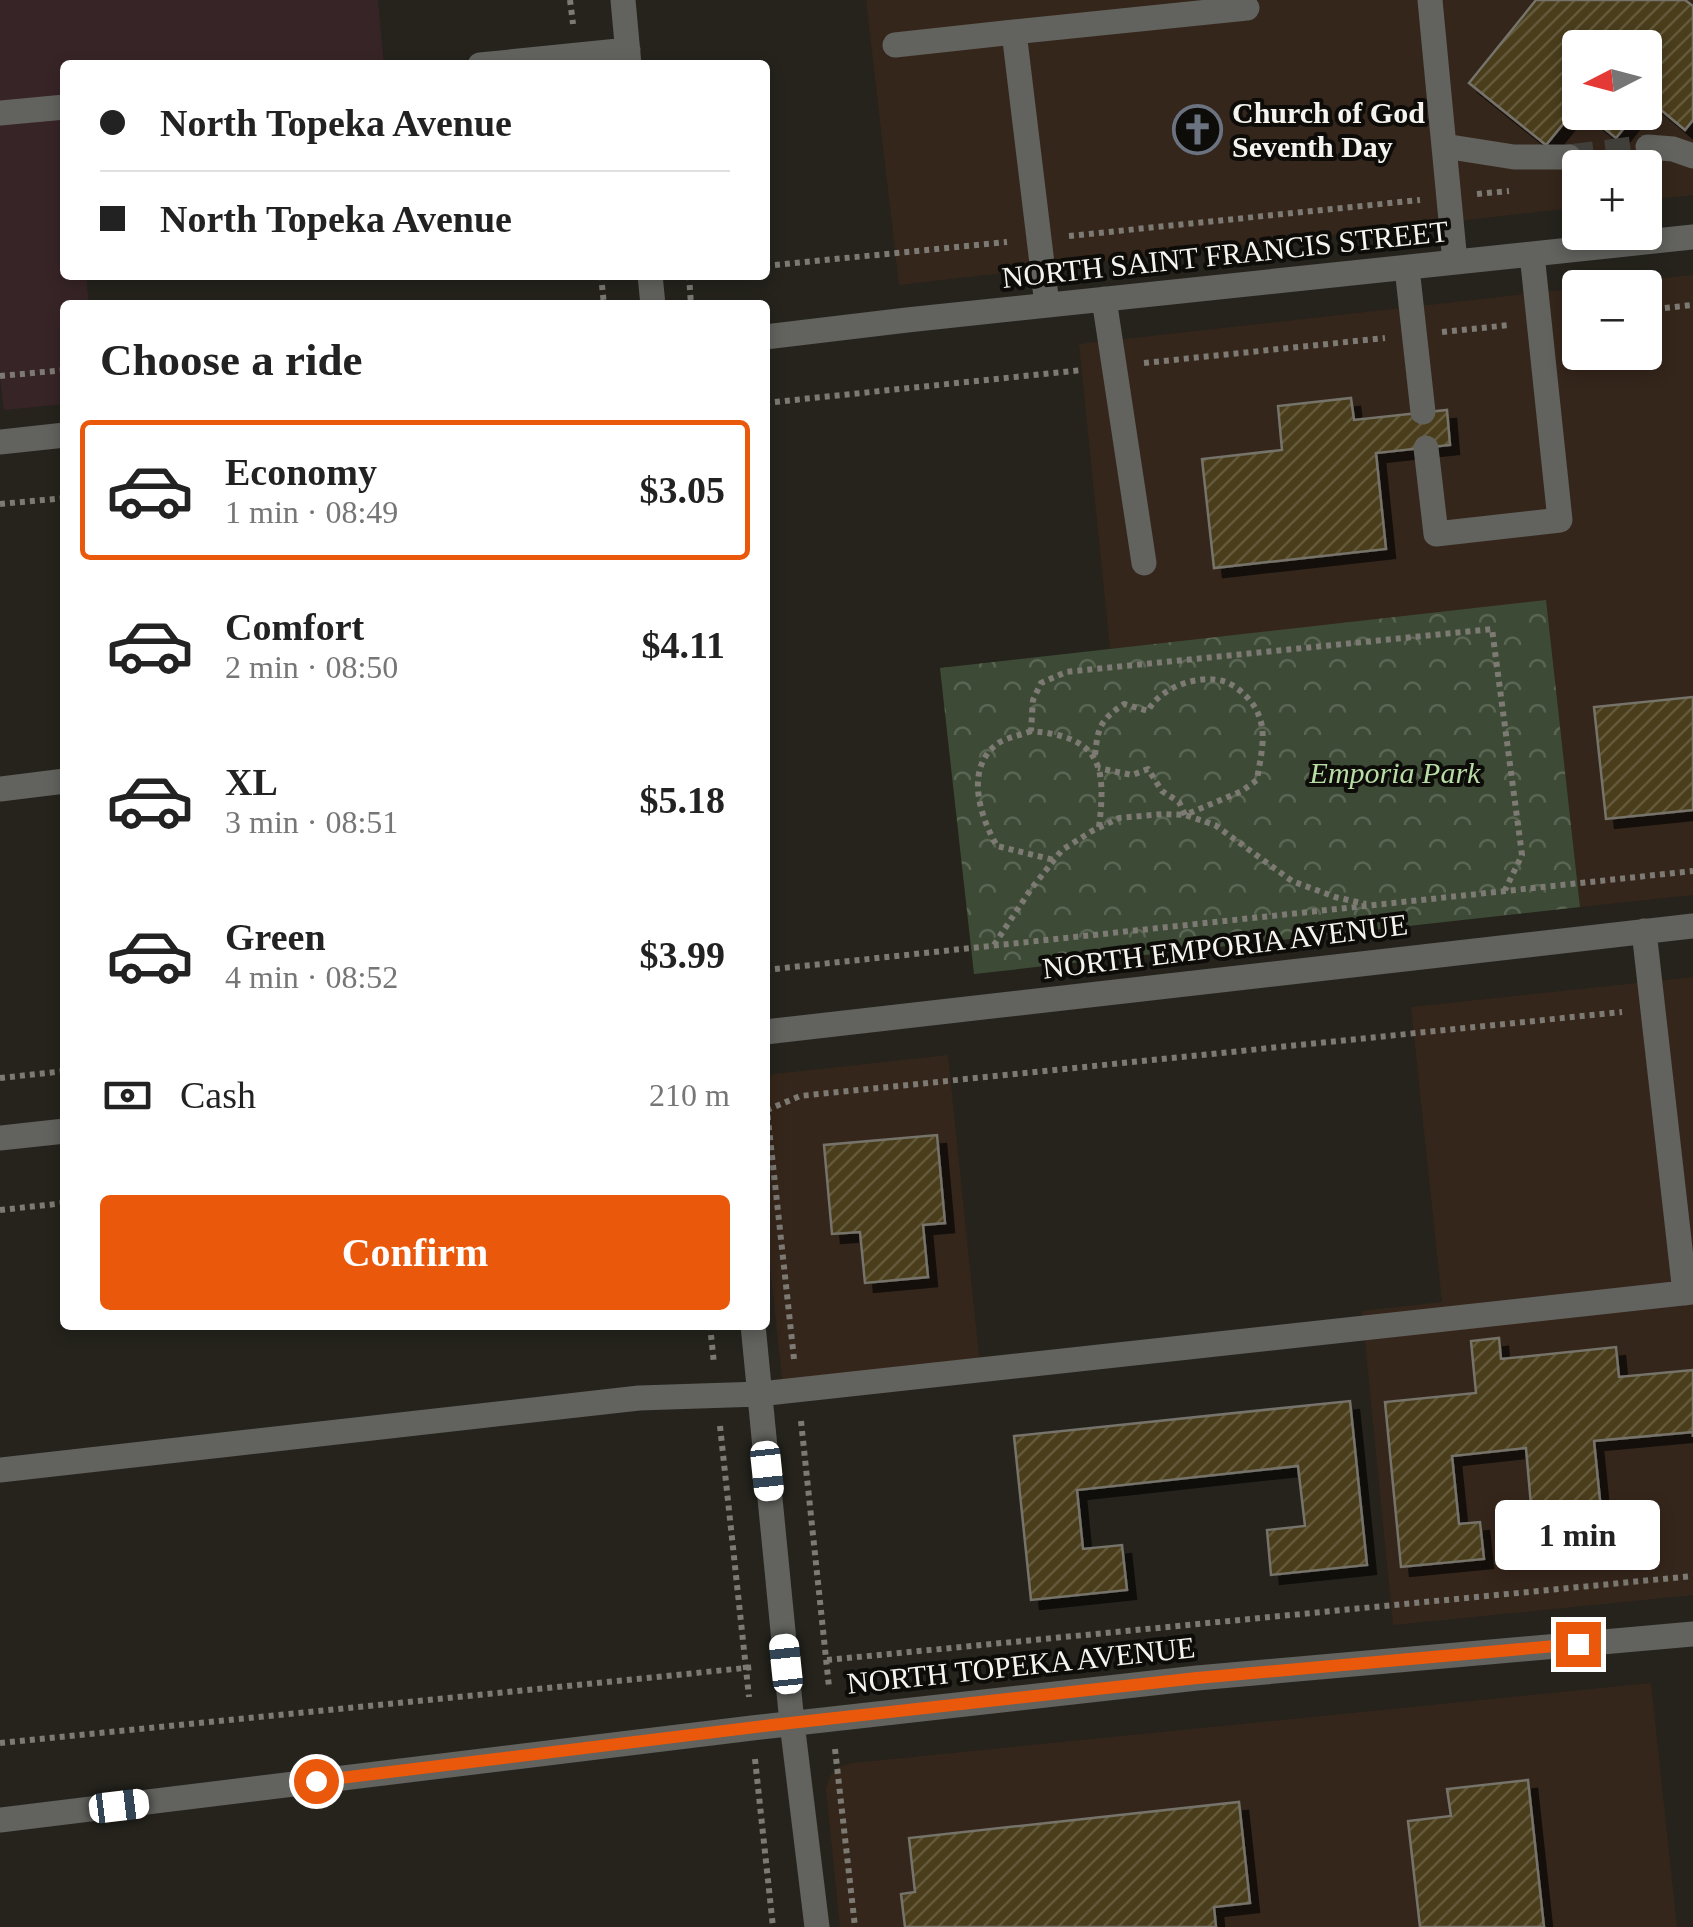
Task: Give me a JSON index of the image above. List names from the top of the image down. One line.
{"streets":{"street":["NORTH SAINT FRANCIS STREET","NORTH EMPORIA AVENUE","NORTH TOPEKA AVENUE"]},"parks":["Emporia Park"],"places":{"church":["Church of God Seventh Day"]},"north":"left","page":{"map_buttons":["+","−"],"banner":["North Topeka Avenue","North Topeka Avenue"],"heading":"Choose a ride","list":[{"name":"Economy","note":"1 min · 08:49","value":"$3.05"},{"name":"Comfort","note":"2 min · 08:50","value":"$4.11"},{"name":"XL","note":"3 min · 08:51","value":"$5.18"},{"name":"Green","note":"4 min · 08:52","value":"$3.99"}],"pay":["Cash","210 m"],"buttons":"Confirm","bubble":"1 min"}}
